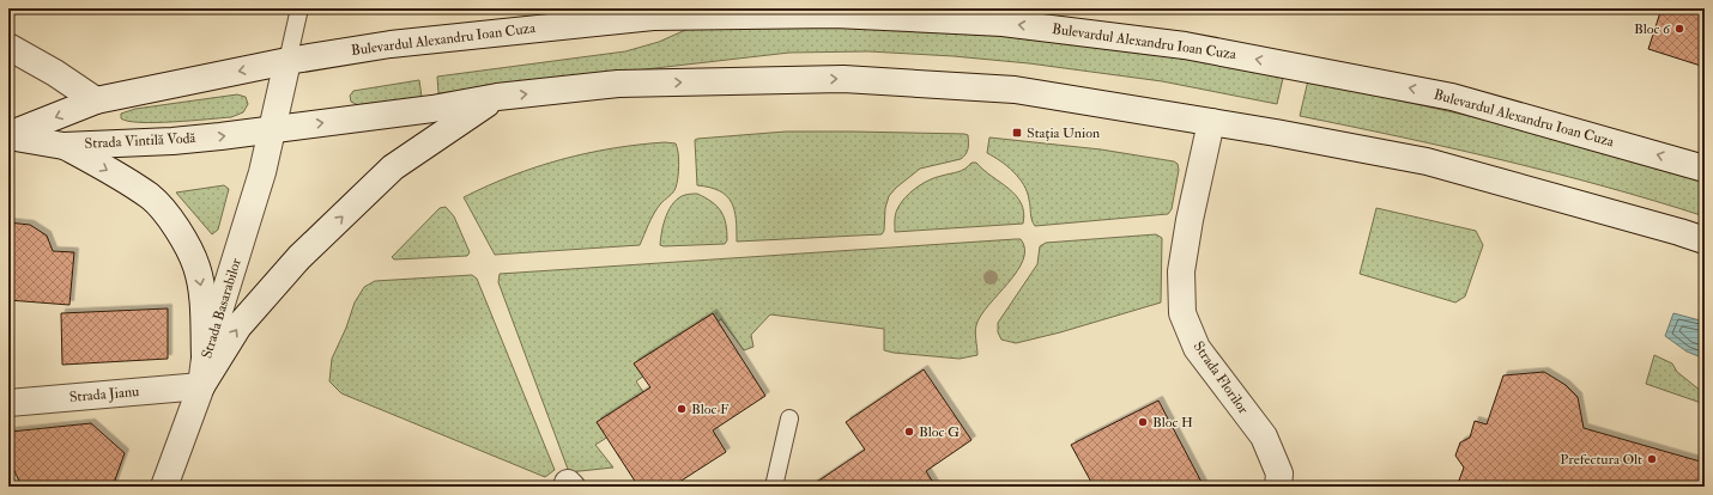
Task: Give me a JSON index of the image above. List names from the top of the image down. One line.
{"streets":{"main road":["Bulevardul Alexandru Ioan Cuza","Strada Vintilă Vodă","Strada Basarabilor","Strada Florilor","Strada Jianu"]},"crossings":[["Bulevardul Alexandru Ioan Cuza","Strada Vintilă Vodă"],["Bulevardul Alexandru Ioan Cuza","Strada Basarabilor"],["Strada Vintilă Vodă","Strada Basarabilor"],["Strada Basarabilor","Strada Jianu"]],"one_way":["Strada Vintilă Vodă"],"places":{"other":["Bloc 6","Bloc F","Bloc H","Bloc G","Prefectura Olt"],"transit":["Stația Union"]}}
